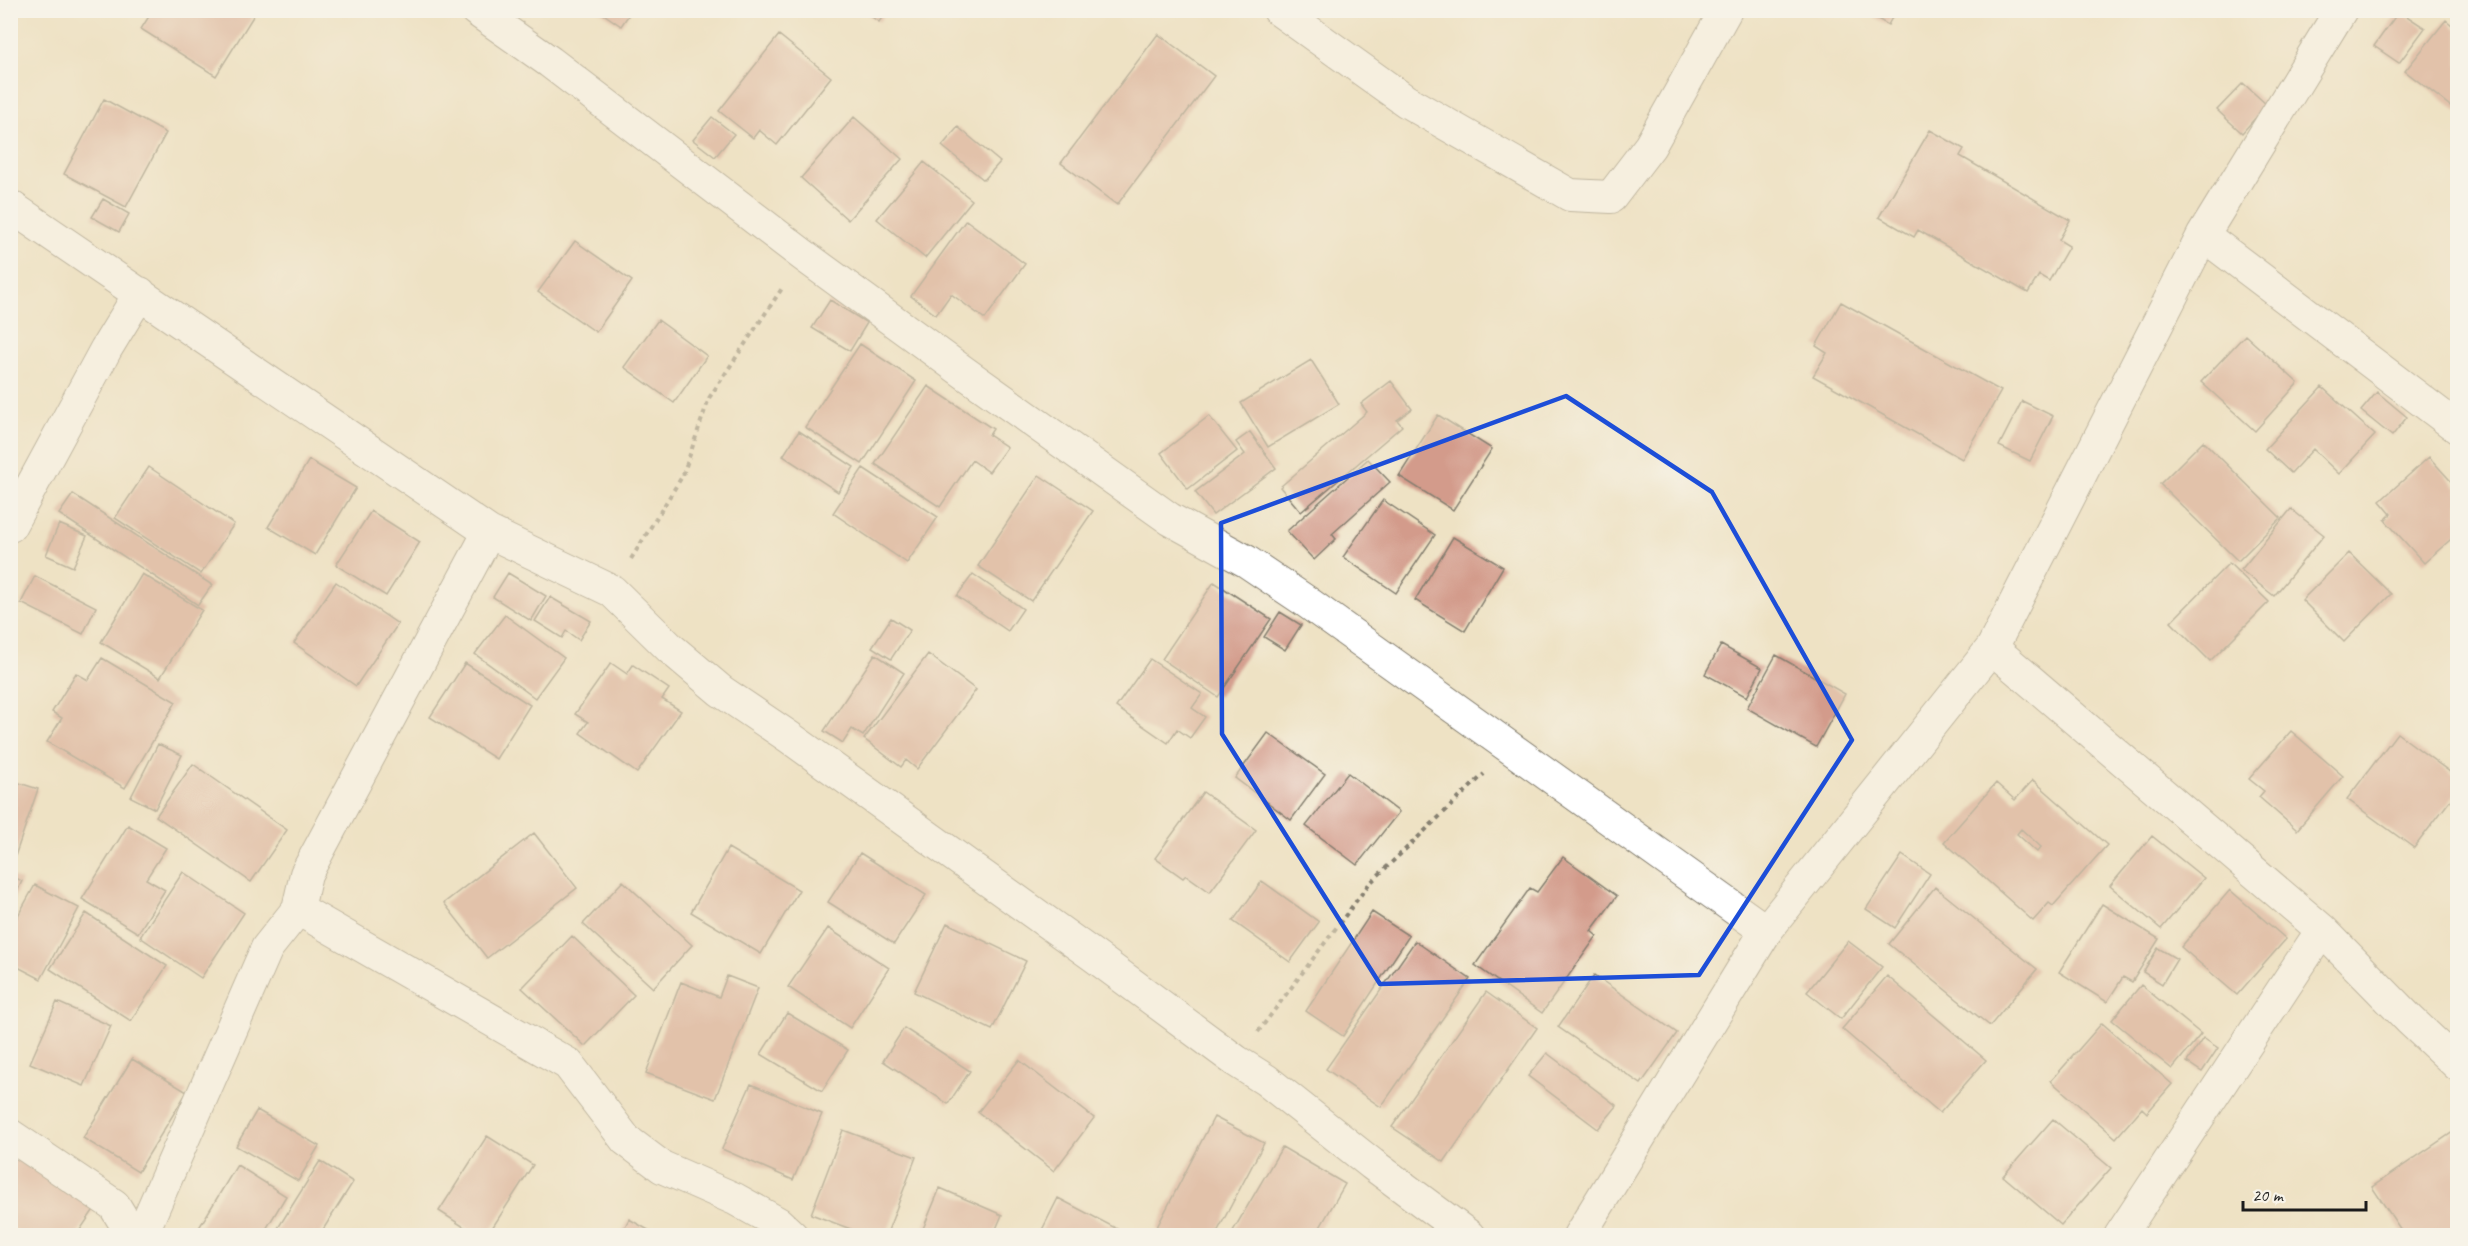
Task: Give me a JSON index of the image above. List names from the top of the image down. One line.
{"scale_bar":"20 m"}
